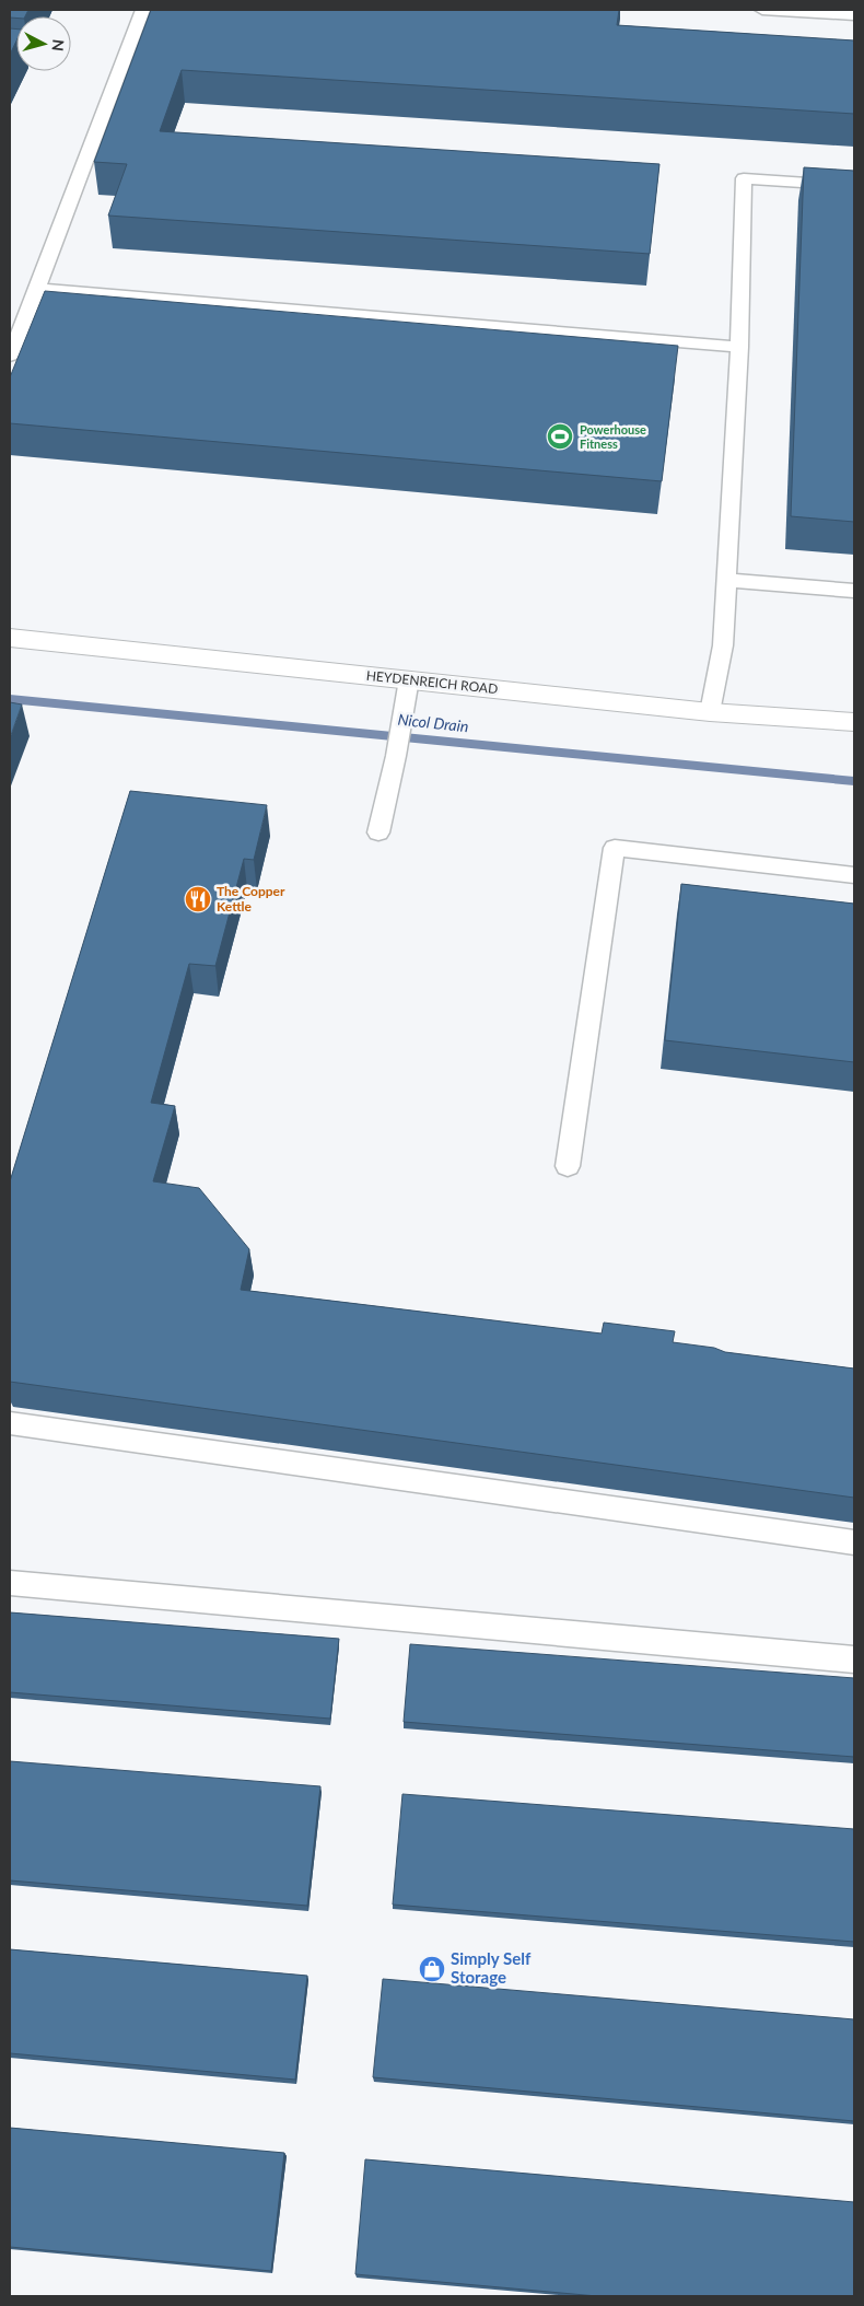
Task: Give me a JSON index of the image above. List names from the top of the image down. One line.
{"streets":{"street":["HEYDENREICH ROAD"]},"water":["Nicol Drain"],"places":{"sports":["Powerhouse Fitness"],"restaurant":["The Copper Kettle"],"shop":["Simply Self Storage"]},"north":"right"}
